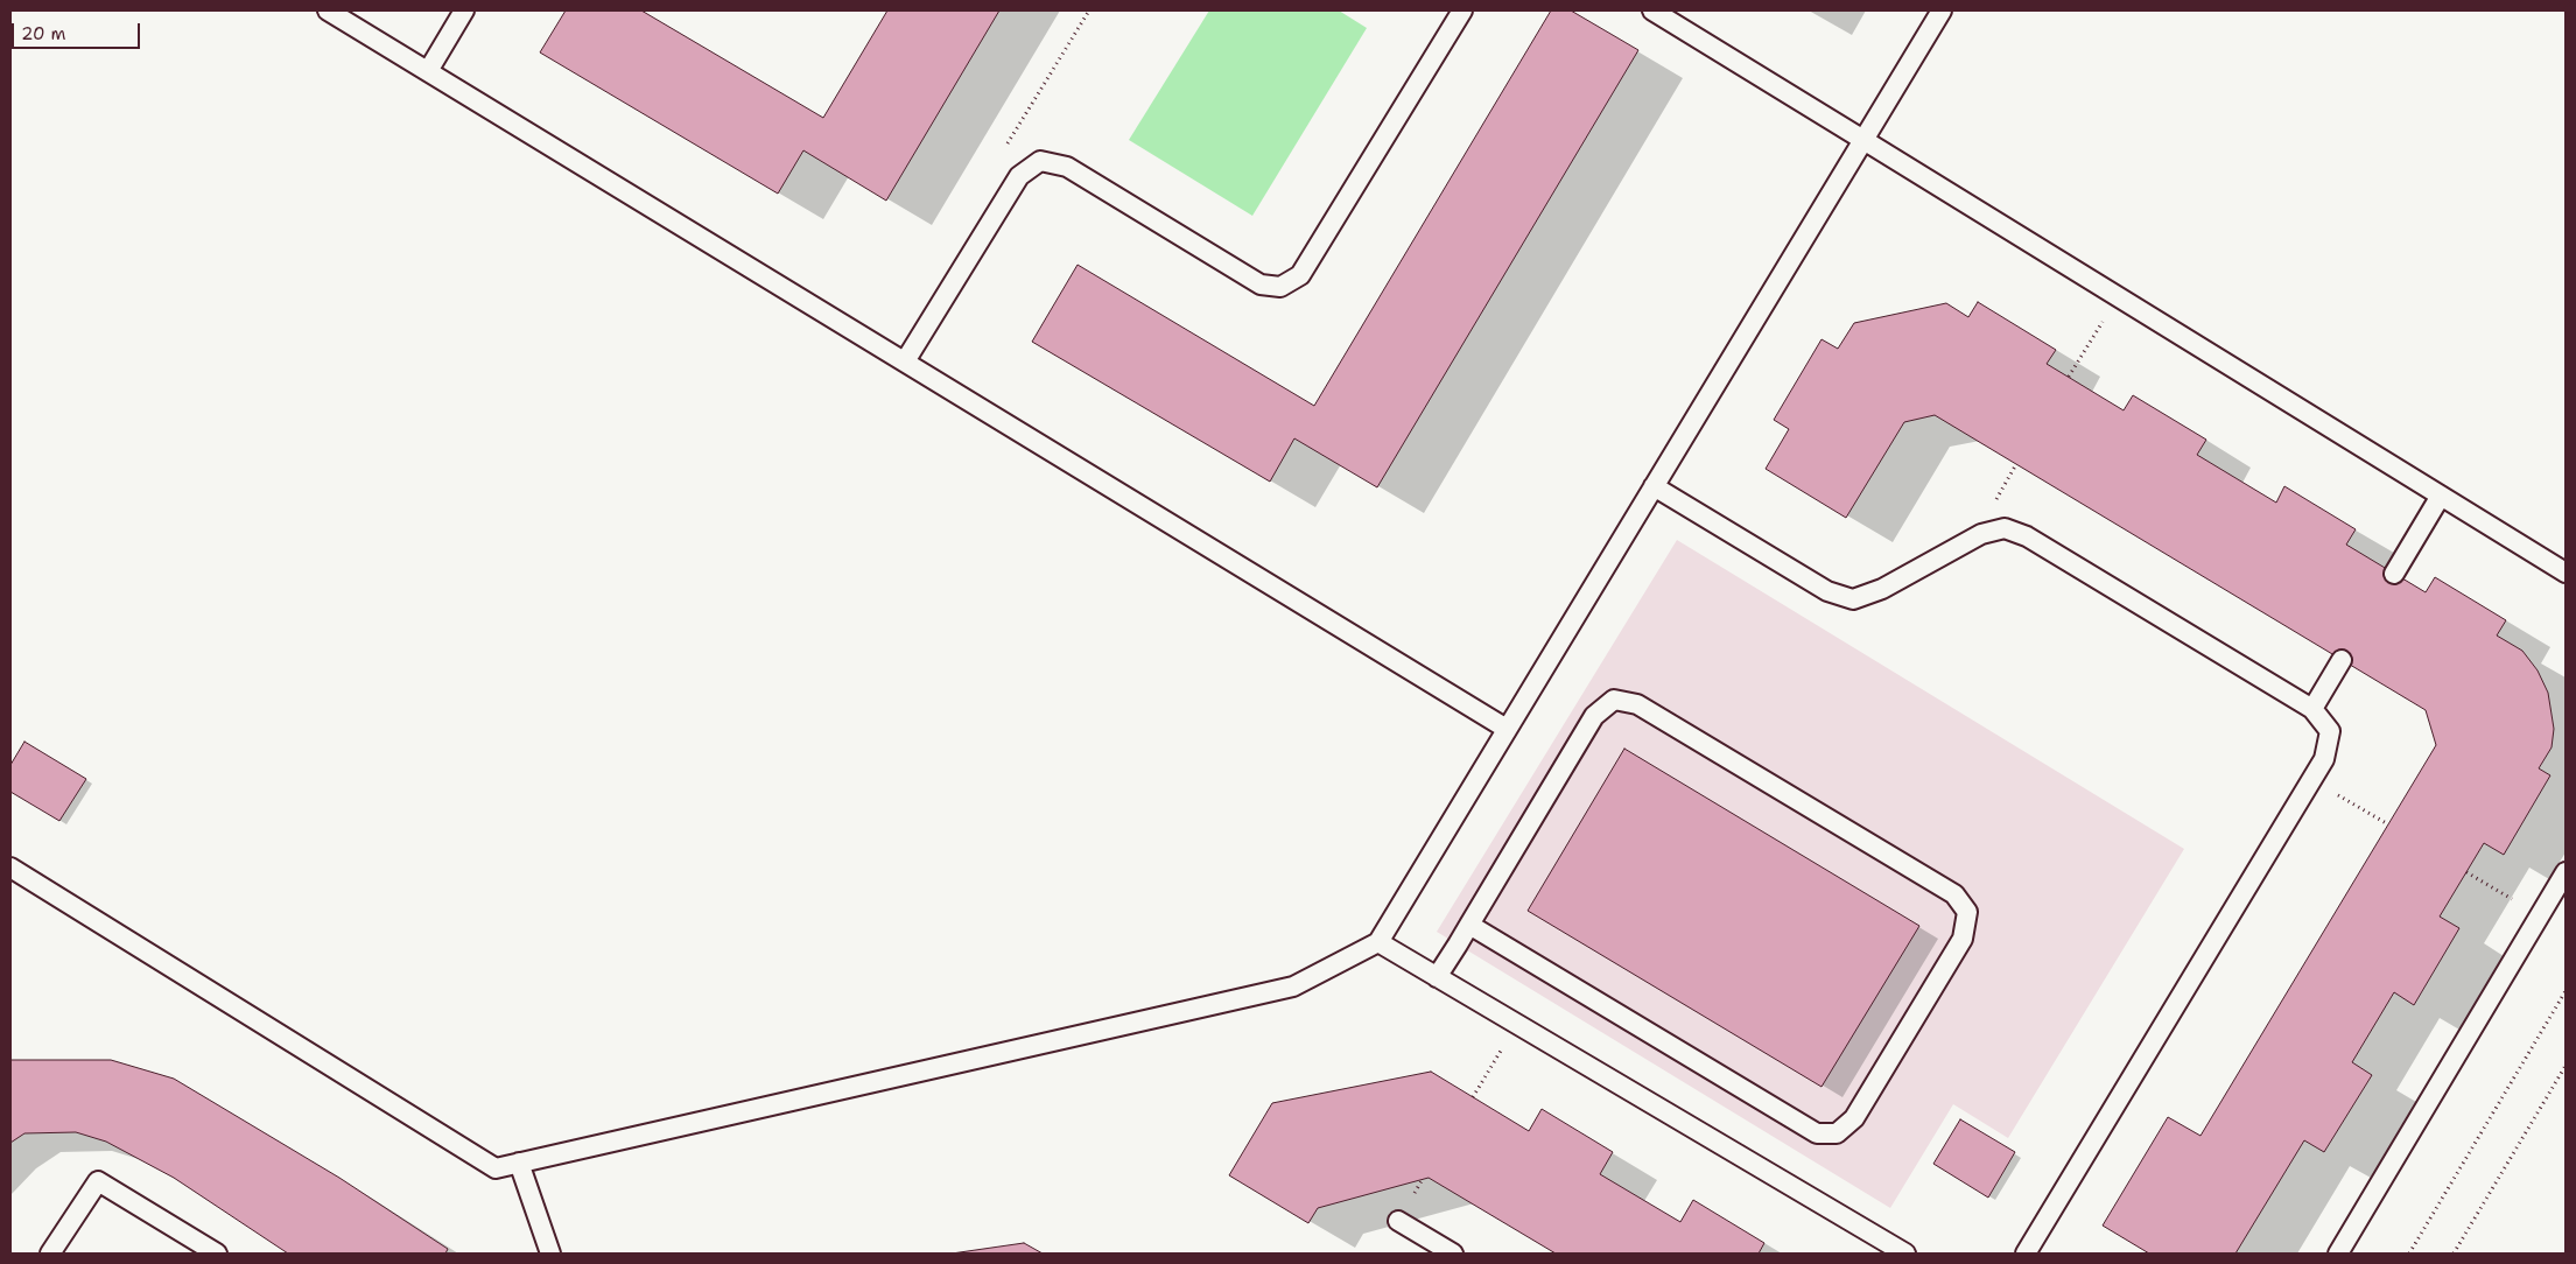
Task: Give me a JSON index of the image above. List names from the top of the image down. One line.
{"scale_bar":"20 m"}
